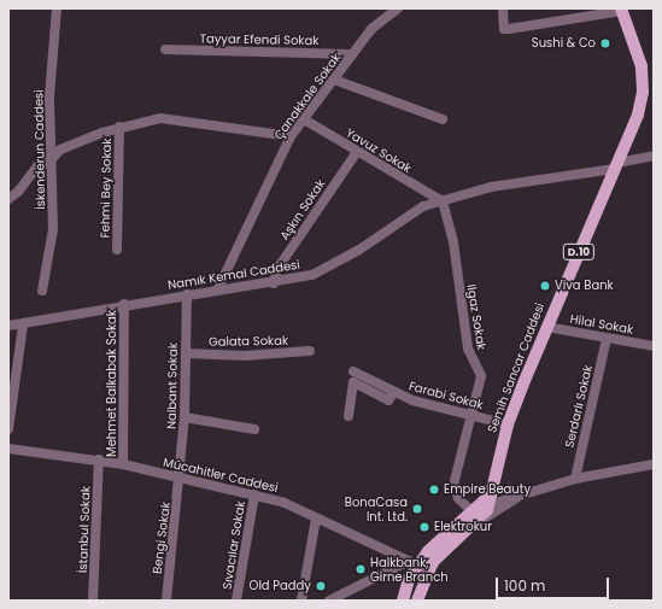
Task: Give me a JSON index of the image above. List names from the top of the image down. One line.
{"streets":{"main road":["D.10","Semih Sancar Caddesi"],"street":["Tayyar Efendi Sokak","Çanakkale Sokak","İskenderun Caddesi","Yavuz Sokak","Fehmi Bey Sokak","Aşkın Sokak","Namık Kemal Caddesi","Ilgaz Sokak","Hilal Sokak","Galata Sokak","Mehmet Balkabak Sokak","Nalbant Sokak","Farabi Sokak","Serdarlı Sokak","Mücahitler Caddesi","İstanbul Sokak","Bengi Sokak","Sıvacılar Sokak"]},"crossings":[["Tayyar Efendi Sokak","Çanakkale Sokak"],["Çanakkale Sokak","Yavuz Sokak"],["Çanakkale Sokak","Namık Kemal Caddesi"],["Yavuz Sokak","Aşkın Sokak"],["Yavuz Sokak","Namık Kemal Caddesi"],["Yavuz Sokak","Ilgaz Sokak"],["Aşkın Sokak","Namık Kemal Caddesi"],["Namık Kemal Caddesi","Ilgaz Sokak"],["Namık Kemal Caddesi","Semih Sancar Caddesi"],["Namık Kemal Caddesi","Mehmet Balkabak Sokak"],["Namık Kemal Caddesi","Nalbant Sokak"],["Ilgaz Sokak","Farabi Sokak"],["Hilal Sokak","Semih Sancar Caddesi"],["Hilal Sokak","Serdarlı Sokak"],["Galata Sokak","Nalbant Sokak"],["Semih Sancar Caddesi","Farabi Sokak"],["Mehmet Balkabak Sokak","Mücahitler Caddesi"],["Nalbant Sokak","Mücahitler Caddesi"],["Nalbant Sokak","Bengi Sokak"],["Mücahitler Caddesi","İstanbul Sokak"],["Mücahitler Caddesi","Bengi Sokak"],["Mücahitler Caddesi","Sıvacılar Sokak"]],"places":["Sushi & Co","Viva Bank","Empire Beauty","BonaCasa Int. Ltd.","Elektrokur","Halkbank, Girne Branch","Old Paddy"],"scale_bar":"100 m"}
